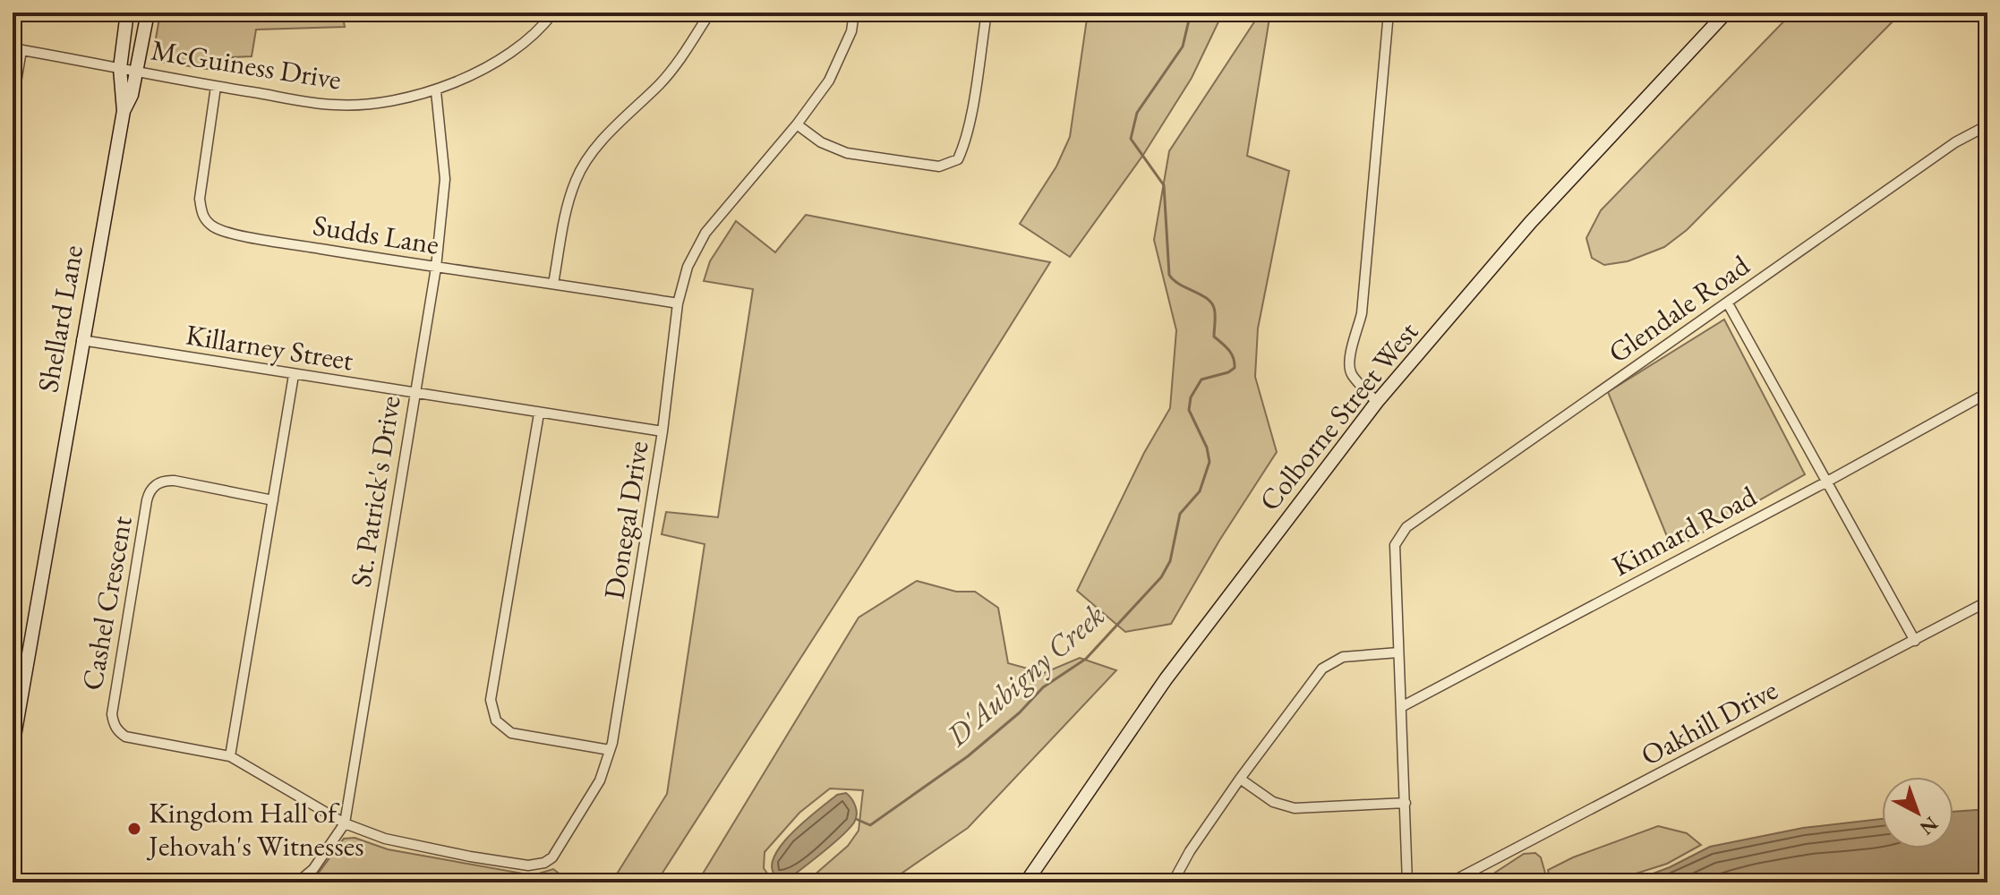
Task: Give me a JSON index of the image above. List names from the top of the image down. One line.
{"streets":{"main road":["Shellard Lane","Colborne Street West"],"street":["McGuiness Drive","Sudds Lane","Glendale Road","Killarney Street","St. Patrick's Drive","Donegal Drive","Kinnard Road","Cashel Crescent","Oakhill Drive"]},"crossings":[["McGuiness Drive","Sudds Lane"],["McGuiness Drive","Shellard Lane"],["McGuiness Drive","St. Patrick's Drive"],["Sudds Lane","St. Patrick's Drive"],["Sudds Lane","Donegal Drive"],["Shellard Lane","Killarney Street"],["Killarney Street","St. Patrick's Drive"],["Killarney Street","Donegal Drive"],["St. Patrick's Drive","Donegal Drive"],["St. Patrick's Drive","Cashel Crescent"],["Donegal Drive","Cashel Crescent"]],"water":["D'Aubigny Creek"],"places":["Kingdom Hall of Jehovah's Witnesses"],"north":"bottom right"}
